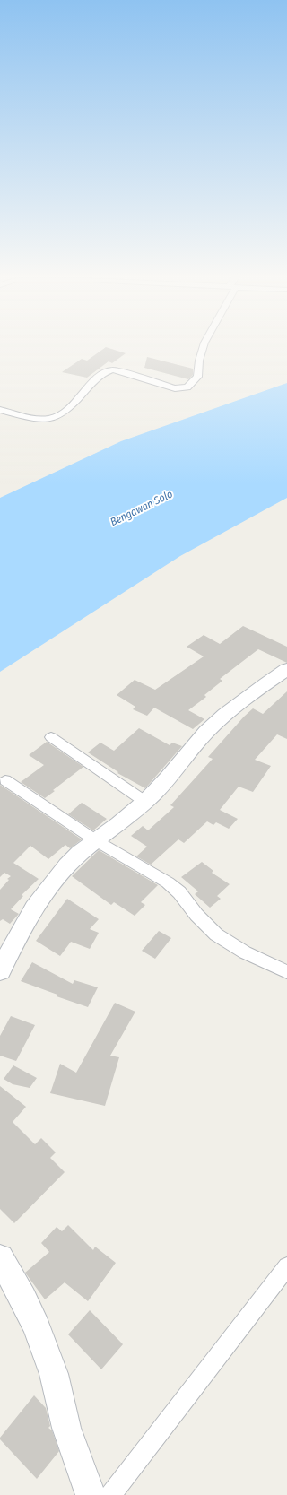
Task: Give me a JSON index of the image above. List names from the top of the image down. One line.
{"water":["Bengawan Solo"]}
